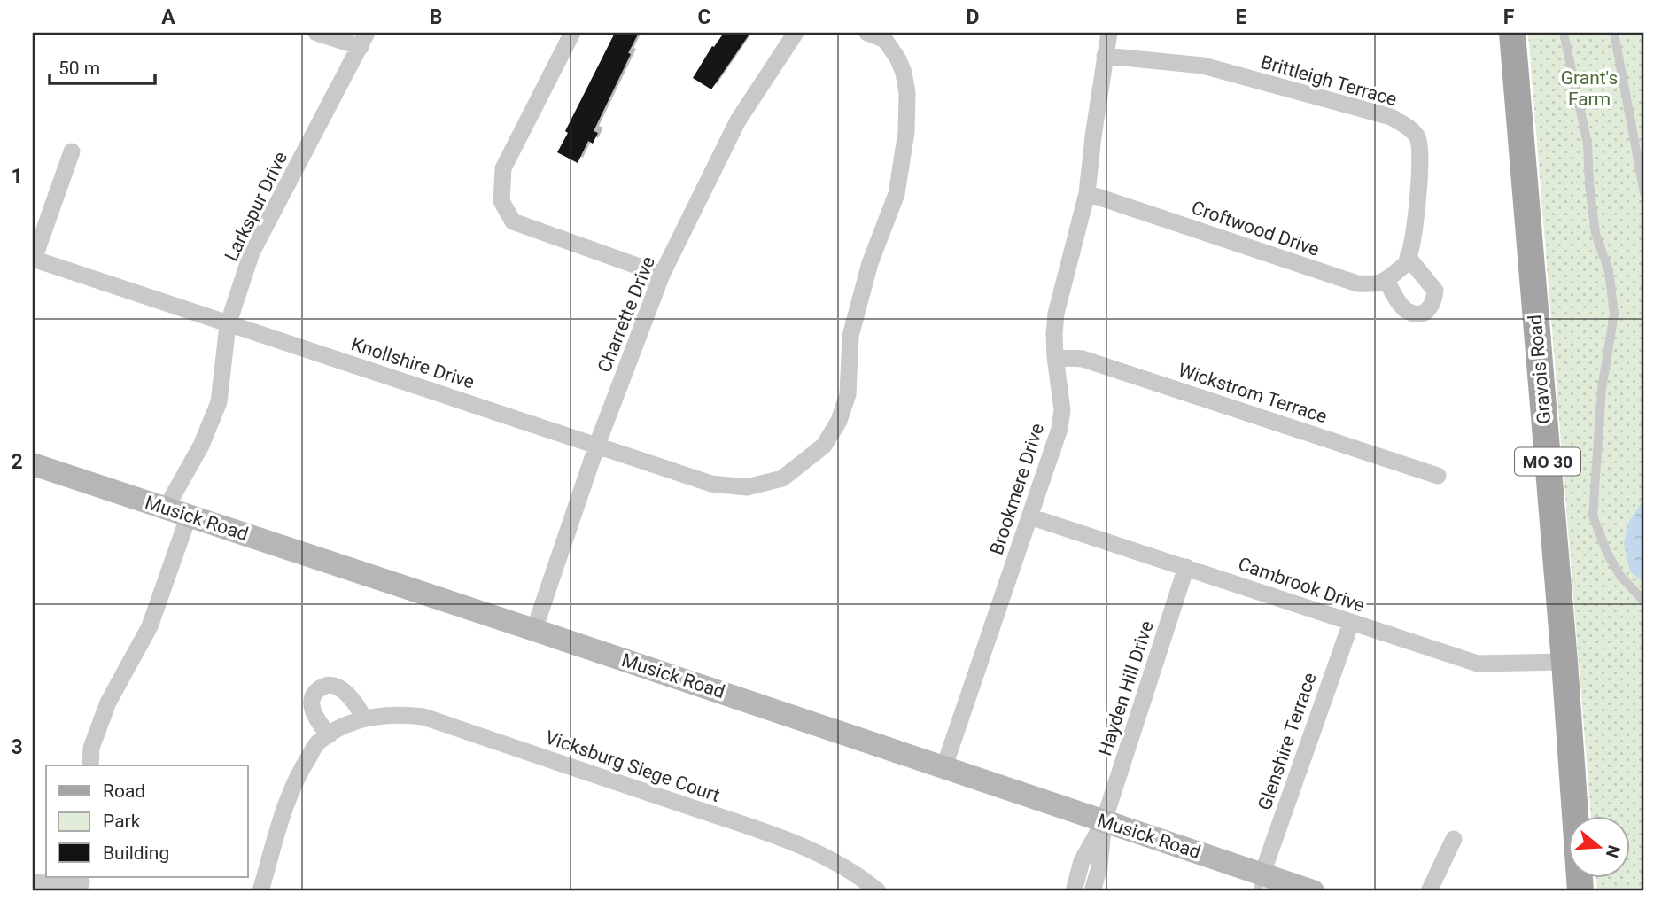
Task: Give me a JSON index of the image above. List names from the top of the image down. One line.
{"streets":{"main road":["Gravois Road","MO 30"],"street":["Brittleigh Terrace","Larkspur Drive","Croftwood Drive","Charrette Drive","Knollshire Drive","Wickstrom Terrace","Brookmere Drive","Musick Road","Cambrook Drive","Hayden Hill Drive","Glenshire Terrace","Vicksburg Siege Court"]},"crossings":[["Brittleigh Terrace","Brookmere Drive"],["Larkspur Drive","Knollshire Drive"],["Larkspur Drive","Musick Road"],["Croftwood Drive","Brookmere Drive"],["Charrette Drive","Knollshire Drive"],["Charrette Drive","Musick Road"],["Gravois Road","Cambrook Drive"],["Wickstrom Terrace","Brookmere Drive"],["Brookmere Drive","Musick Road"],["Brookmere Drive","Cambrook Drive"],["Musick Road","Hayden Hill Drive"],["Musick Road","Glenshire Terrace"],["Cambrook Drive","Hayden Hill Drive"],["Cambrook Drive","Glenshire Terrace"]],"parks":["Grant's Farm"],"legend":["Road","Park","Building"],"scale_bar":"50 m","north":"right","grid":{"columns":["A","B","C","D","E","F"],"rows":["1","2","3"]}}
